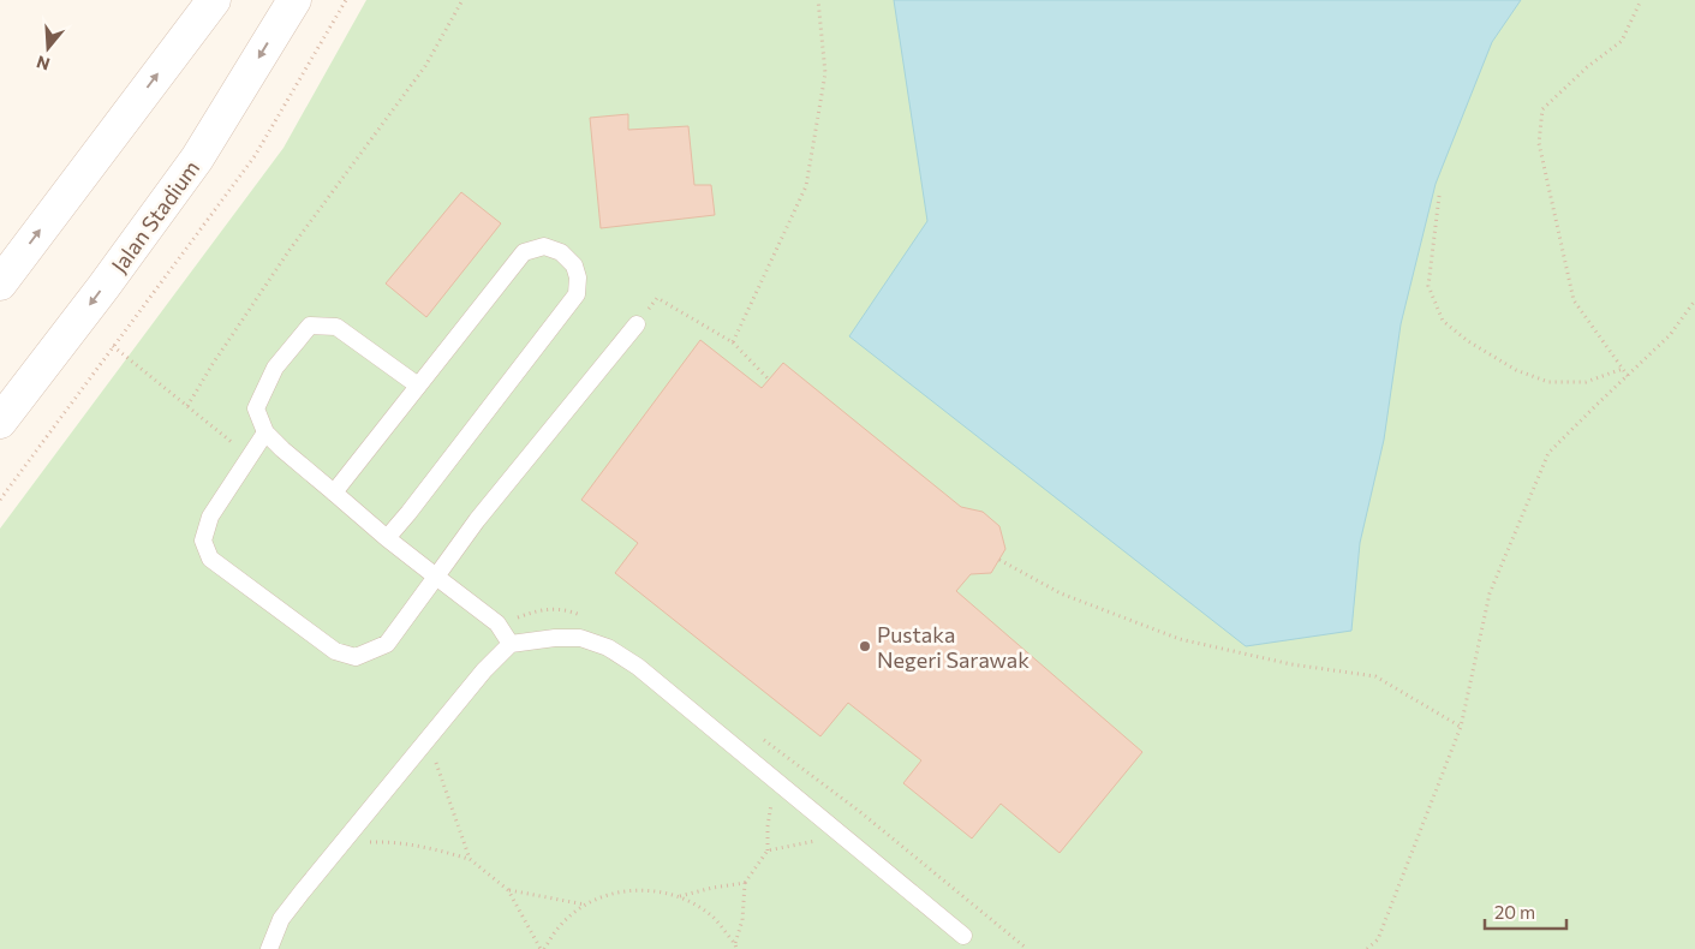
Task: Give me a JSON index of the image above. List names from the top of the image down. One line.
{"streets":{"main road":["Jalan Stadium"]},"places":["Pustaka Negeri Sarawak"],"scale_bar":"20 m","north":"bottom"}
